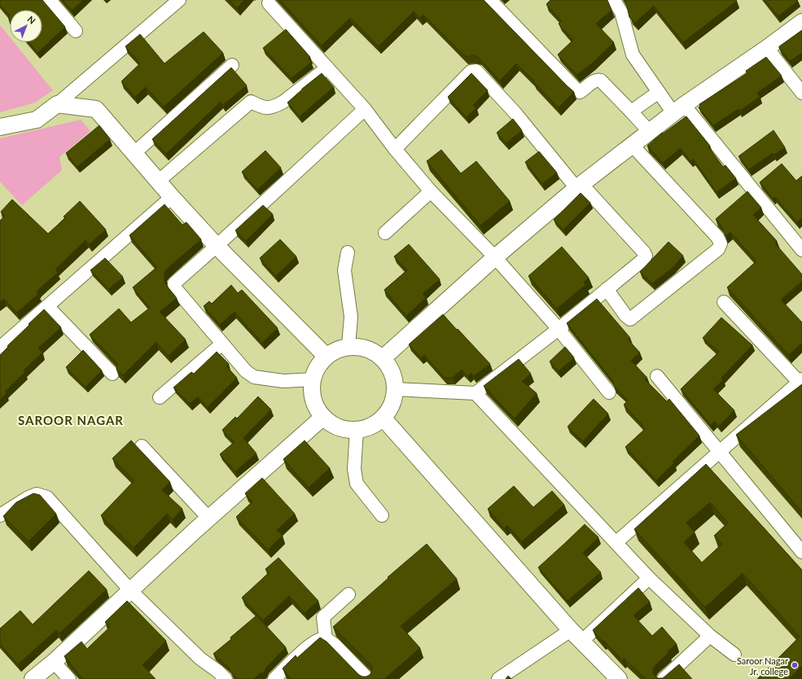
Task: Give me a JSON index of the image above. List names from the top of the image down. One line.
{"districts":["SAROOR NAGAR"],"places":["Saroor Nagar Jr. college"],"north":"top right"}
